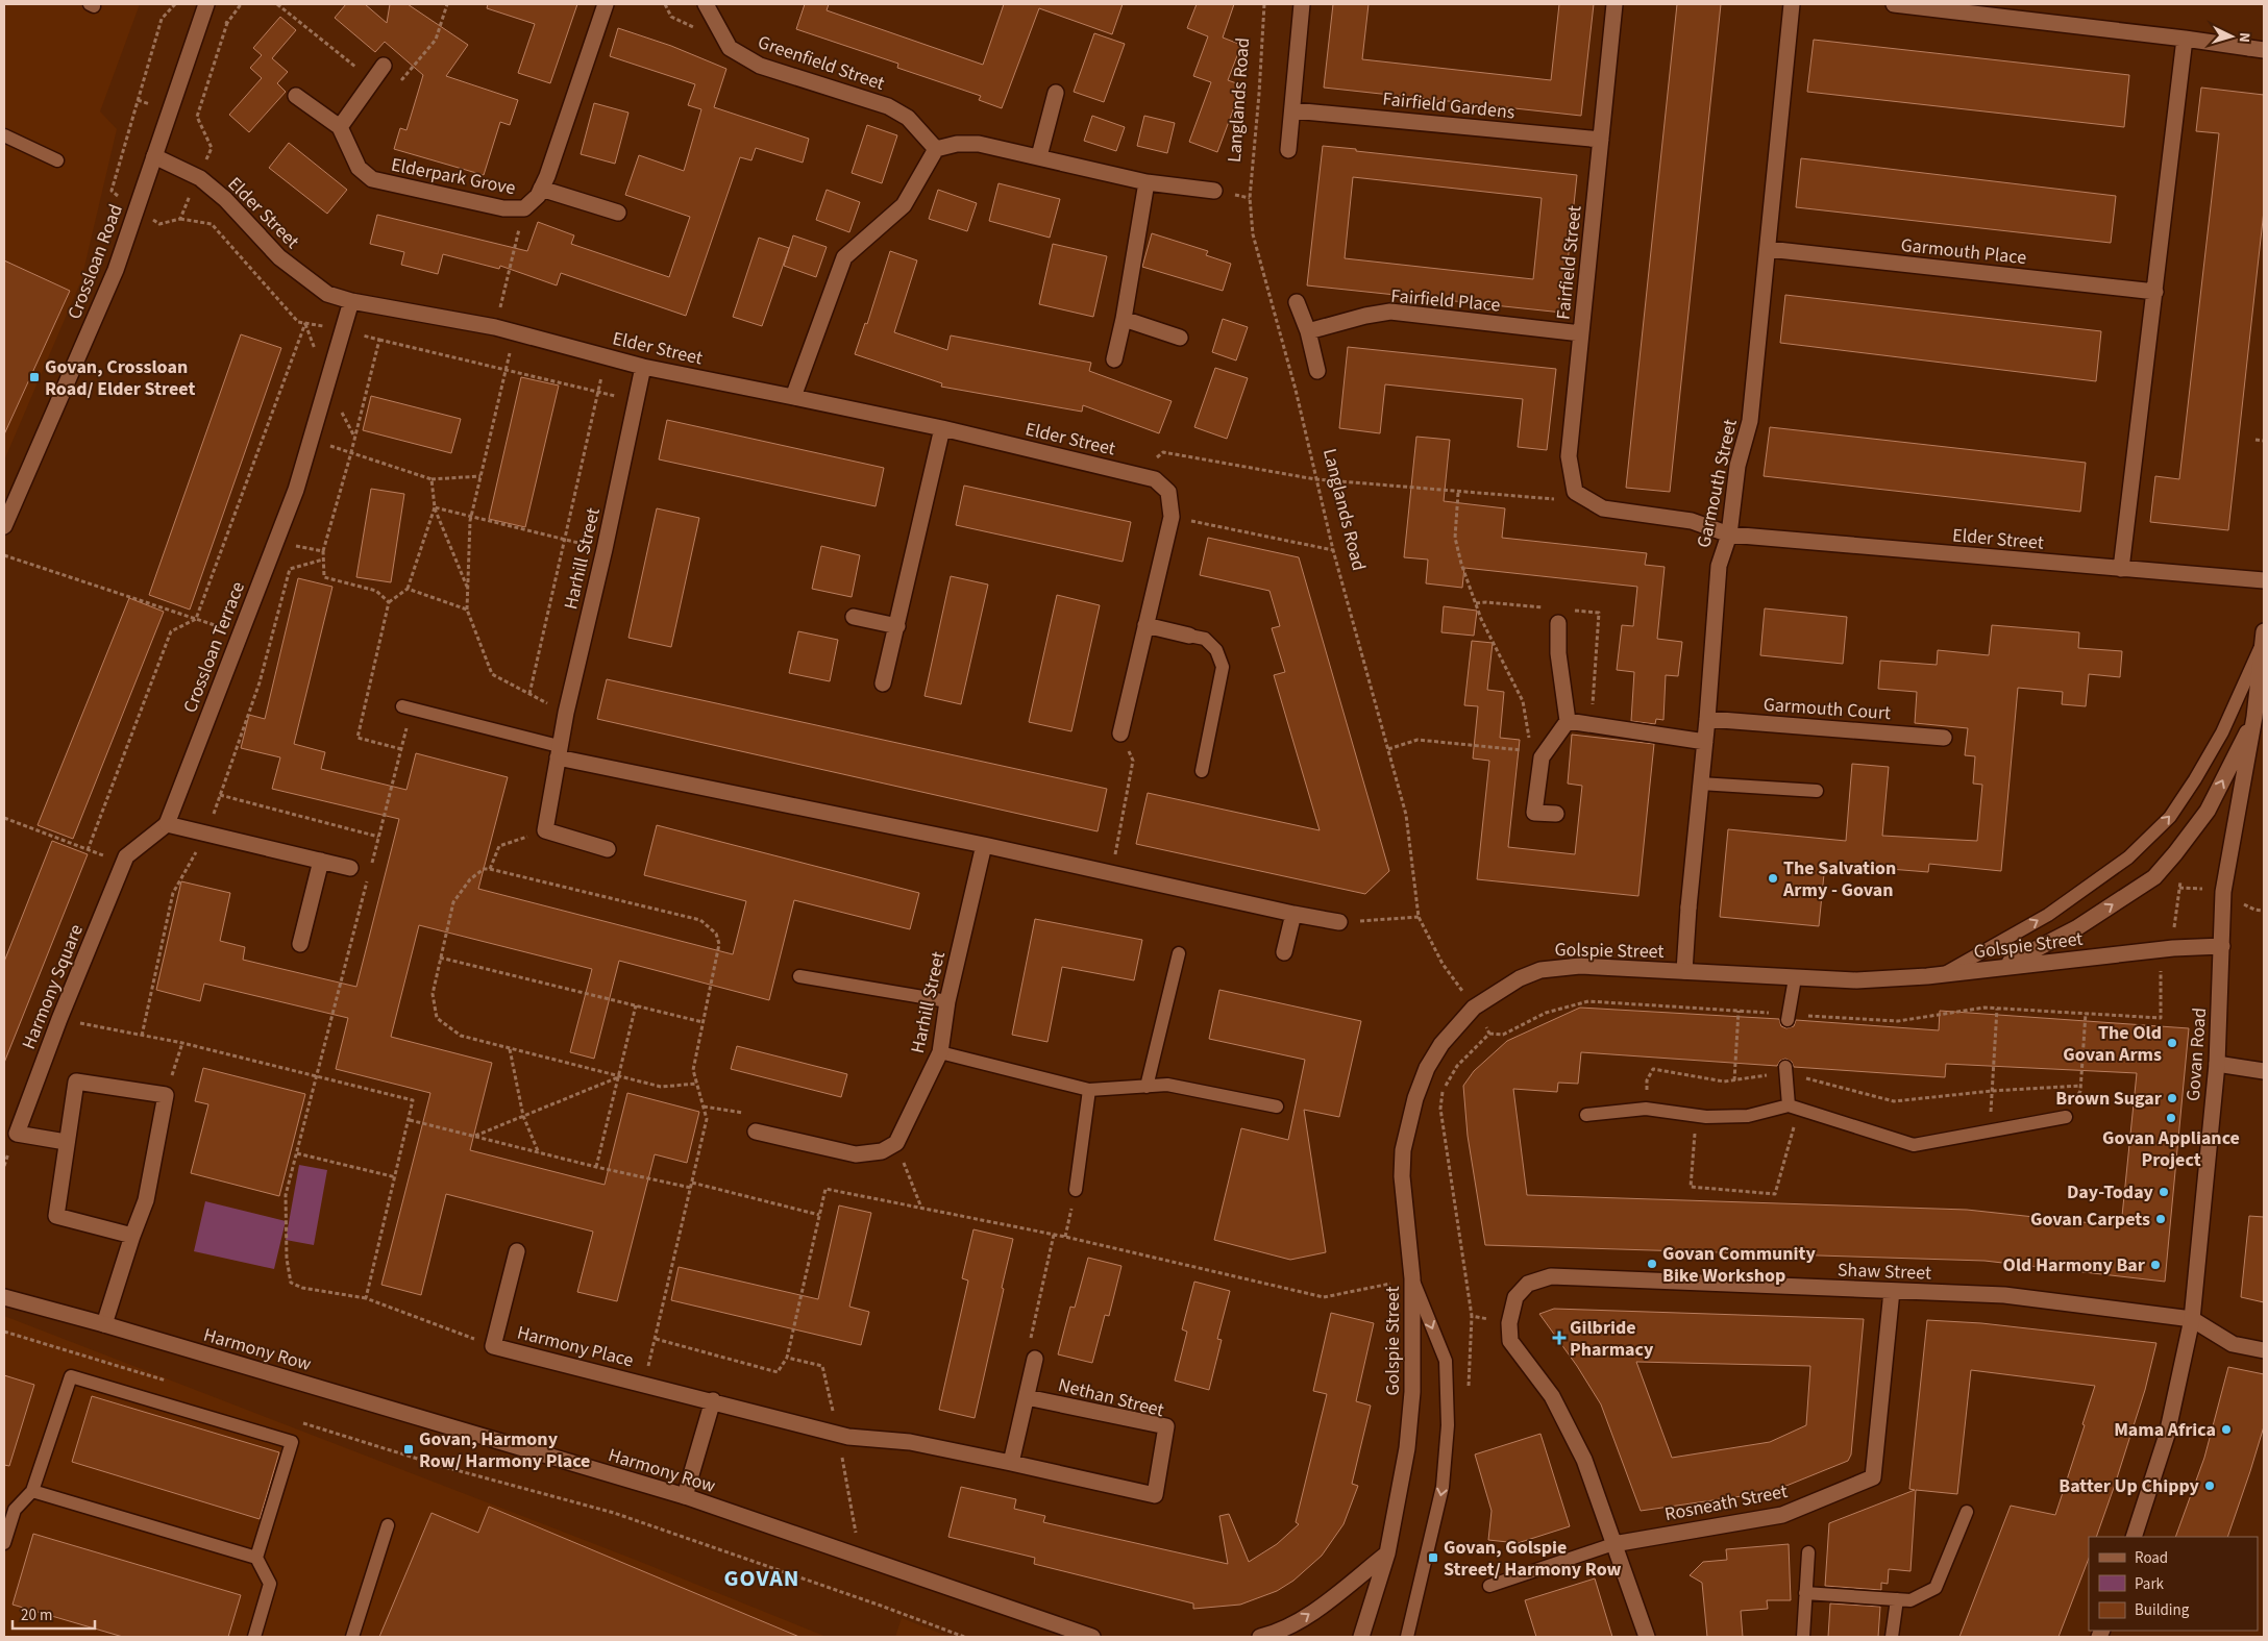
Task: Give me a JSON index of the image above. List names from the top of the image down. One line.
{"streets":{"street":["Greenfield Street","Fairfield Gardens","Elderpark Grove","Elder Street","Garmouth Place","Crossloan Road","Fairfield Street","Fairfield Place","Garmouth Street","Harhill Street","Crossloan Terrace","Garmouth Court","Golspie Street","Harmony Square","Govan Road","Shaw Street","Harmony Place","Harmony Row","Nethan Street","Rosneath Street"],"path":["Langlands Road"]},"crossings":[["Langlands Road","Golspie Street"],["Langlands Road","Shaw Street"],["Fairfield Gardens","Fairfield Street"],["Elder Street","Crossloan Road"],["Elder Street","Garmouth Street"],["Elder Street","Harhill Street"],["Elder Street","Crossloan Terrace"],["Garmouth Place","Garmouth Street"],["Fairfield Street","Fairfield Place"],["Garmouth Street","Garmouth Court"],["Garmouth Street","Golspie Street"],["Crossloan Terrace","Harmony Square"],["Golspie Street","Govan Road"],["Govan Road","Shaw Street"],["Shaw Street","Rosneath Street"],["Harmony Place","Nethan Street"]],"districts":["GOVAN"],"places":{"transit":["Govan, Crossloan Road/ Elder Street","Govan, Harmony Row/ Harmony Place","Govan, Golspie Street/ Harmony Row"],"other":["The Salvation Army - Govan","The Old Govan Arms","Brown Sugar","Govan Appliance Project","Day-Today","Govan Carpets","Govan Community Bike Workshop","Old Harmony Bar","Mama Africa","Batter Up Chippy"],"health":["Gilbride Pharmacy"]},"legend":["Road","Park","Building"],"scale_bar":"20 m","north":"right"}
